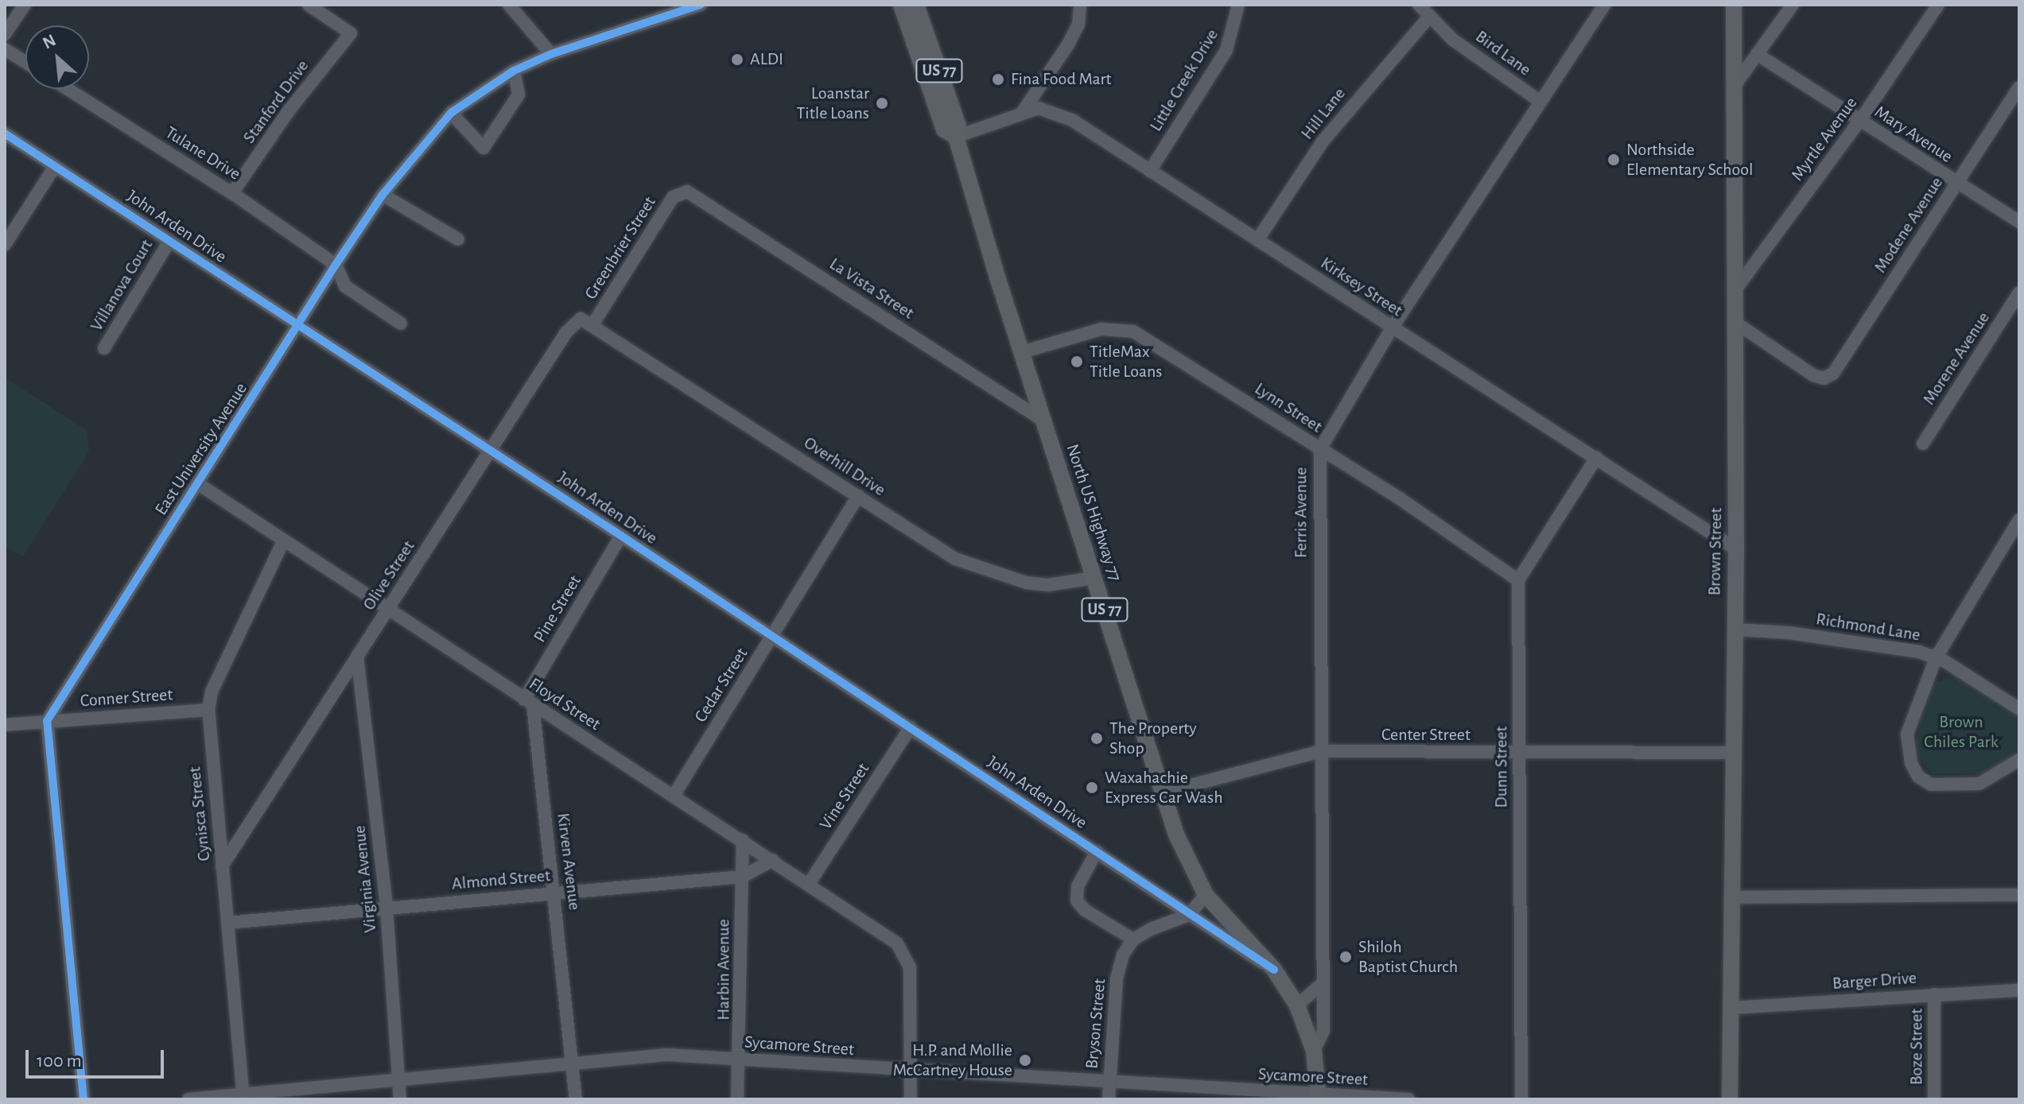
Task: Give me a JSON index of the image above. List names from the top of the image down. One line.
{"streets":{"main road":["US 77","North US Highway 77","Ferris Avenue","Brown Street"],"street":["Bird Lane","Little Creek Drive","Stanford Drive","Hill Lane","Mary Avenue","Myrtle Avenue","Tulane Drive","Modene Avenue","John Arden Drive","Greenbrier Street","Villanova Court","Kirksey Street","La Vista Street","Morene Avenue","Lynn Street","East University Avenue","Overhill Drive","Olive Street","Pine Street","Richmond Lane","Cedar Street","Conner Street","Floyd Street","Center Street","Dunn Street","Vine Street","Cynisca Street","Kirven Avenue","Virginia Avenue","Almond Street","Harbin Avenue","Barger Drive","Bryson Street","Sycamore Street","Boze Street"]},"crossings":[["Bird Lane","Hill Lane"],["Bird Lane","Ferris Avenue"],["Little Creek Drive","Kirksey Street"],["Stanford Drive","Tulane Drive"],["Hill Lane","Kirksey Street"],["Mary Avenue","Myrtle Avenue"],["Mary Avenue","Modene Avenue"],["Myrtle Avenue","Brown Street"],["Tulane Drive","East University Avenue"],["Modene Avenue","Brown Street"],["John Arden Drive","Villanova Court"],["John Arden Drive","East University Avenue"],["John Arden Drive","Olive Street"],["John Arden Drive","Pine Street"],["John Arden Drive","Cedar Street"],["John Arden Drive","Vine Street"],["Greenbrier Street","La Vista Street"],["Greenbrier Street","Overhill Drive"],["Greenbrier Street","Olive Street"],["Kirksey Street","North US Highway 77"],["Kirksey Street","Ferris Avenue"],["Kirksey Street","Brown Street"],["La Vista Street","North US Highway 77"],["Lynn Street","North US Highway 77"],["Lynn Street","Ferris Avenue"],["Lynn Street","Dunn Street"],["East University Avenue","Conner Street"],["East University Avenue","Floyd Street"],["Overhill Drive","North US Highway 77"],["Overhill Drive","Olive Street"],["Overhill Drive","Cedar Street"],["North US Highway 77","Ferris Avenue"],["North US Highway 77","Center Street"],["Ferris Avenue","Center Street"],["Ferris Avenue","Sycamore Street"],["Brown Street","Richmond Lane"],["Brown Street","Center Street"],["Brown Street","Barger Drive"],["Olive Street","Floyd Street"],["Olive Street","Cynisca Street"],["Olive Street","Virginia Avenue"],["Pine Street","Floyd Street"],["Pine Street","Kirven Avenue"],["Cedar Street","Floyd Street"],["Conner Street","Cynisca Street"],["Floyd Street","Vine Street"],["Floyd Street","Cynisca Street"],["Floyd Street","Kirven Avenue"],["Floyd Street","Almond Street"],["Floyd Street","Harbin Avenue"],["Floyd Street","Sycamore Street"],["Center Street","Dunn Street"],["Cynisca Street","Almond Street"],["Cynisca Street","Sycamore Street"],["Kirven Avenue","Almond Street"],["Kirven Avenue","Sycamore Street"],["Virginia Avenue","Almond Street"],["Virginia Avenue","Sycamore Street"],["Almond Street","Harbin Avenue"],["Harbin Avenue","Sycamore Street"],["Barger Drive","Boze Street"],["Bryson Street","Sycamore Street"]],"parks":["Brown Chiles Park"],"places":["ALDI","Fina Food Mart","Loanstar Title Loans","Northside Elementary School","TitleMax Title Loans","The Property Shop","Waxahachie Express Car Wash","Shiloh Baptist Church","H.P. and Mollie McCartney House"],"scale_bar":"100 m","north":"top left"}
